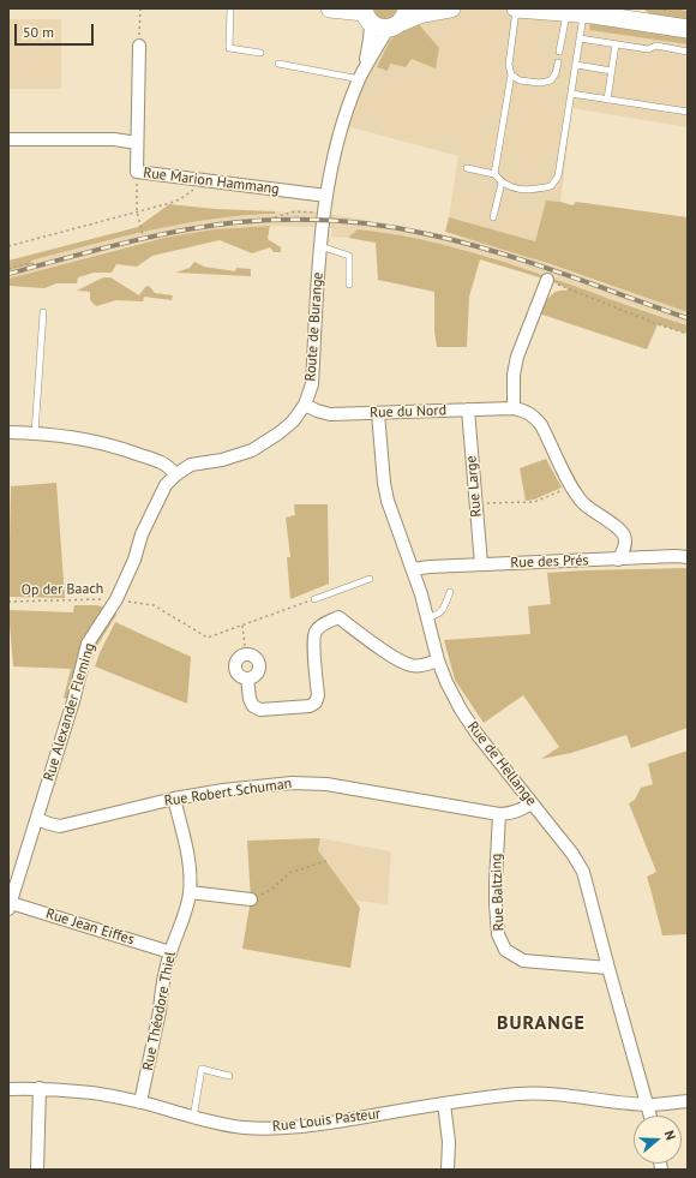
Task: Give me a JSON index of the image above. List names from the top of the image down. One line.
{"streets":{"street":["Rue Marion Hammang","Route de Burange","Rue du Nord","Rue Large","Rue des Prés","Rue Alexander Fleming","Rue de Hellange","Rue Robert Schuman","Rue Baltzing","Rue Jean Eiffes","Rue Théodore Thiel","Rue Louis Pasteur"],"path":["Op der Baach"]},"crossings":[["Rue Marion Hammang","Route de Burange"],["Route de Burange","Rue du Nord"],["Route de Burange","Rue Alexander Fleming"],["Rue du Nord","Rue Large"],["Rue du Nord","Rue des Prés"],["Rue du Nord","Rue de Hellange"],["Rue Large","Rue des Prés"],["Rue des Prés","Rue de Hellange"],["Op der Baach","Rue Alexander Fleming"],["Rue Alexander Fleming","Rue Robert Schuman"],["Rue Alexander Fleming","Rue Jean Eiffes"],["Rue de Hellange","Rue Robert Schuman"],["Rue de Hellange","Rue Baltzing"],["Rue de Hellange","Rue Louis Pasteur"],["Rue Robert Schuman","Rue Baltzing"],["Rue Robert Schuman","Rue Théodore Thiel"],["Rue Jean Eiffes","Rue Théodore Thiel"],["Rue Théodore Thiel","Rue Louis Pasteur"]],"districts":["BURANGE"],"scale_bar":"50 m","north":"right"}
